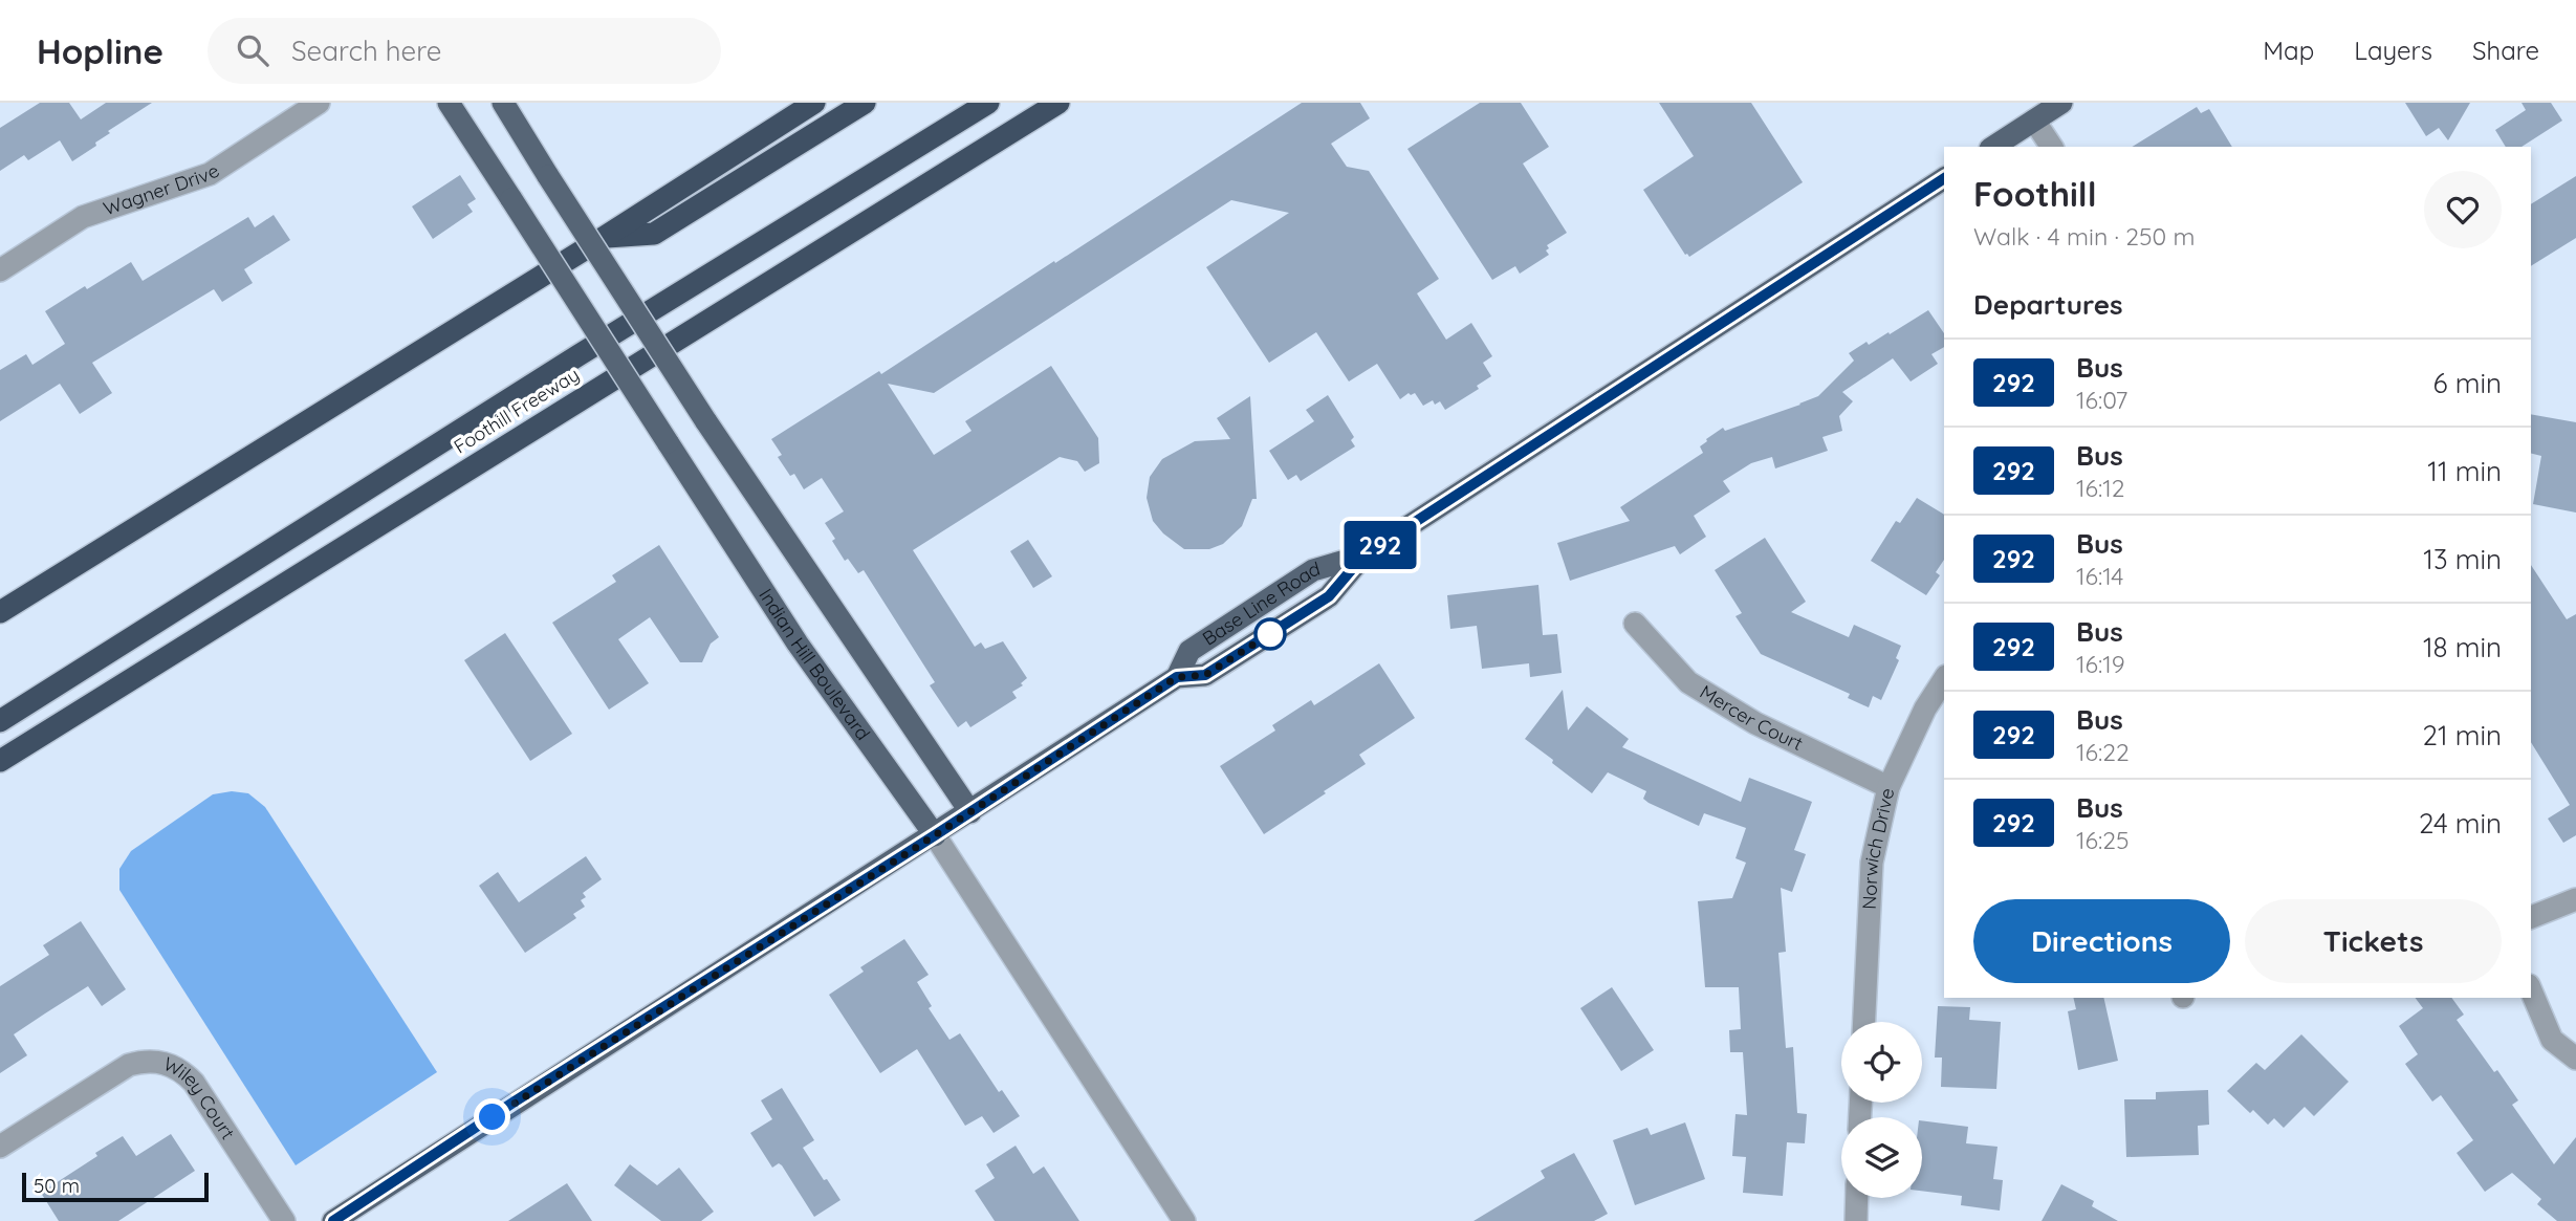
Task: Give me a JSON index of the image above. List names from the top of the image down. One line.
{"streets":{"highway":["Foothill Freeway"],"main road":["Base Line Road","Indian Hill Boulevard"],"street":["Wagner Drive","Mercer Court","Norwich Drive","Wiley Court"]},"crossings":[["Base Line Road","Indian Hill Boulevard"],["Mercer Court","Norwich Drive"]],"lines":["bus line 292"],"scale_bar":"50 m","page":{"header":"Hopline","search":"Search here","nav":["Map","Layers","Share"],"on_map":"292","heading":[["Foothill","Walk · 4 min · 250 m"],"Departures"],"list":[{"mark":"292","name":"Bus","note":"16:07","value":"6 min"},{"mark":"292","name":"Bus","note":"16:12","value":"11 min"},{"mark":"292","name":"Bus","note":"16:14","value":"13 min"},{"mark":"292","name":"Bus","note":"16:19","value":"18 min"},{"mark":"292","name":"Bus","note":"16:22","value":"21 min"},{"mark":"292","name":"Bus","note":"16:25","value":"24 min"}],"buttons":["Directions","Tickets"],"scale":"50 m"}}
